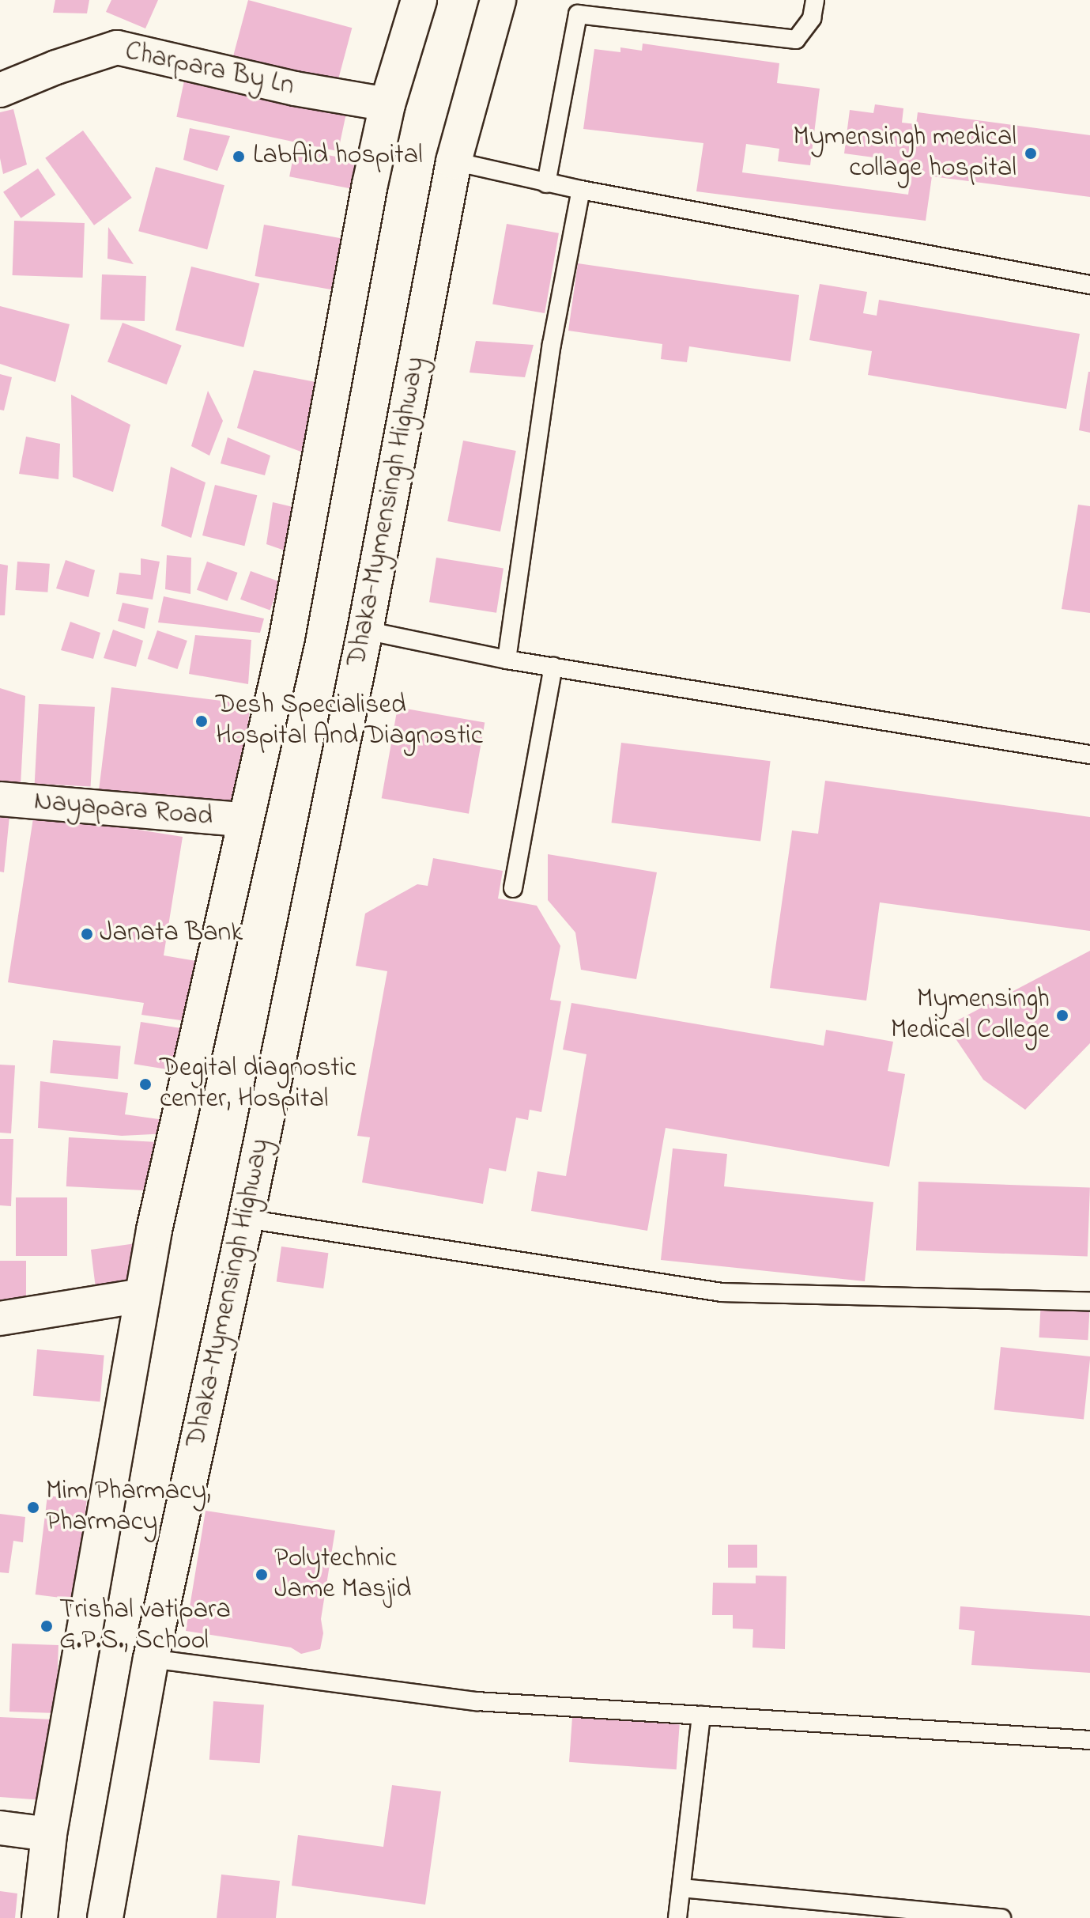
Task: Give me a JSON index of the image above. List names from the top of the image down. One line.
{"streets":{"main road":["Dhaka-Mymensingh Highway"],"street":["Charpara By Ln","Nayapara Road"]},"places":["Mymensingh medical collage hospital","LabAid hospital","Desh Specialised Hospital And Diagnostic","Janata Bank","Mymensingh Medical College","Degital diagnostic center, Hospital","Mim Pharmacy, Pharmacy","Polytechnic Jame Masjid","Trishal vatipara G.P.S., School"]}
